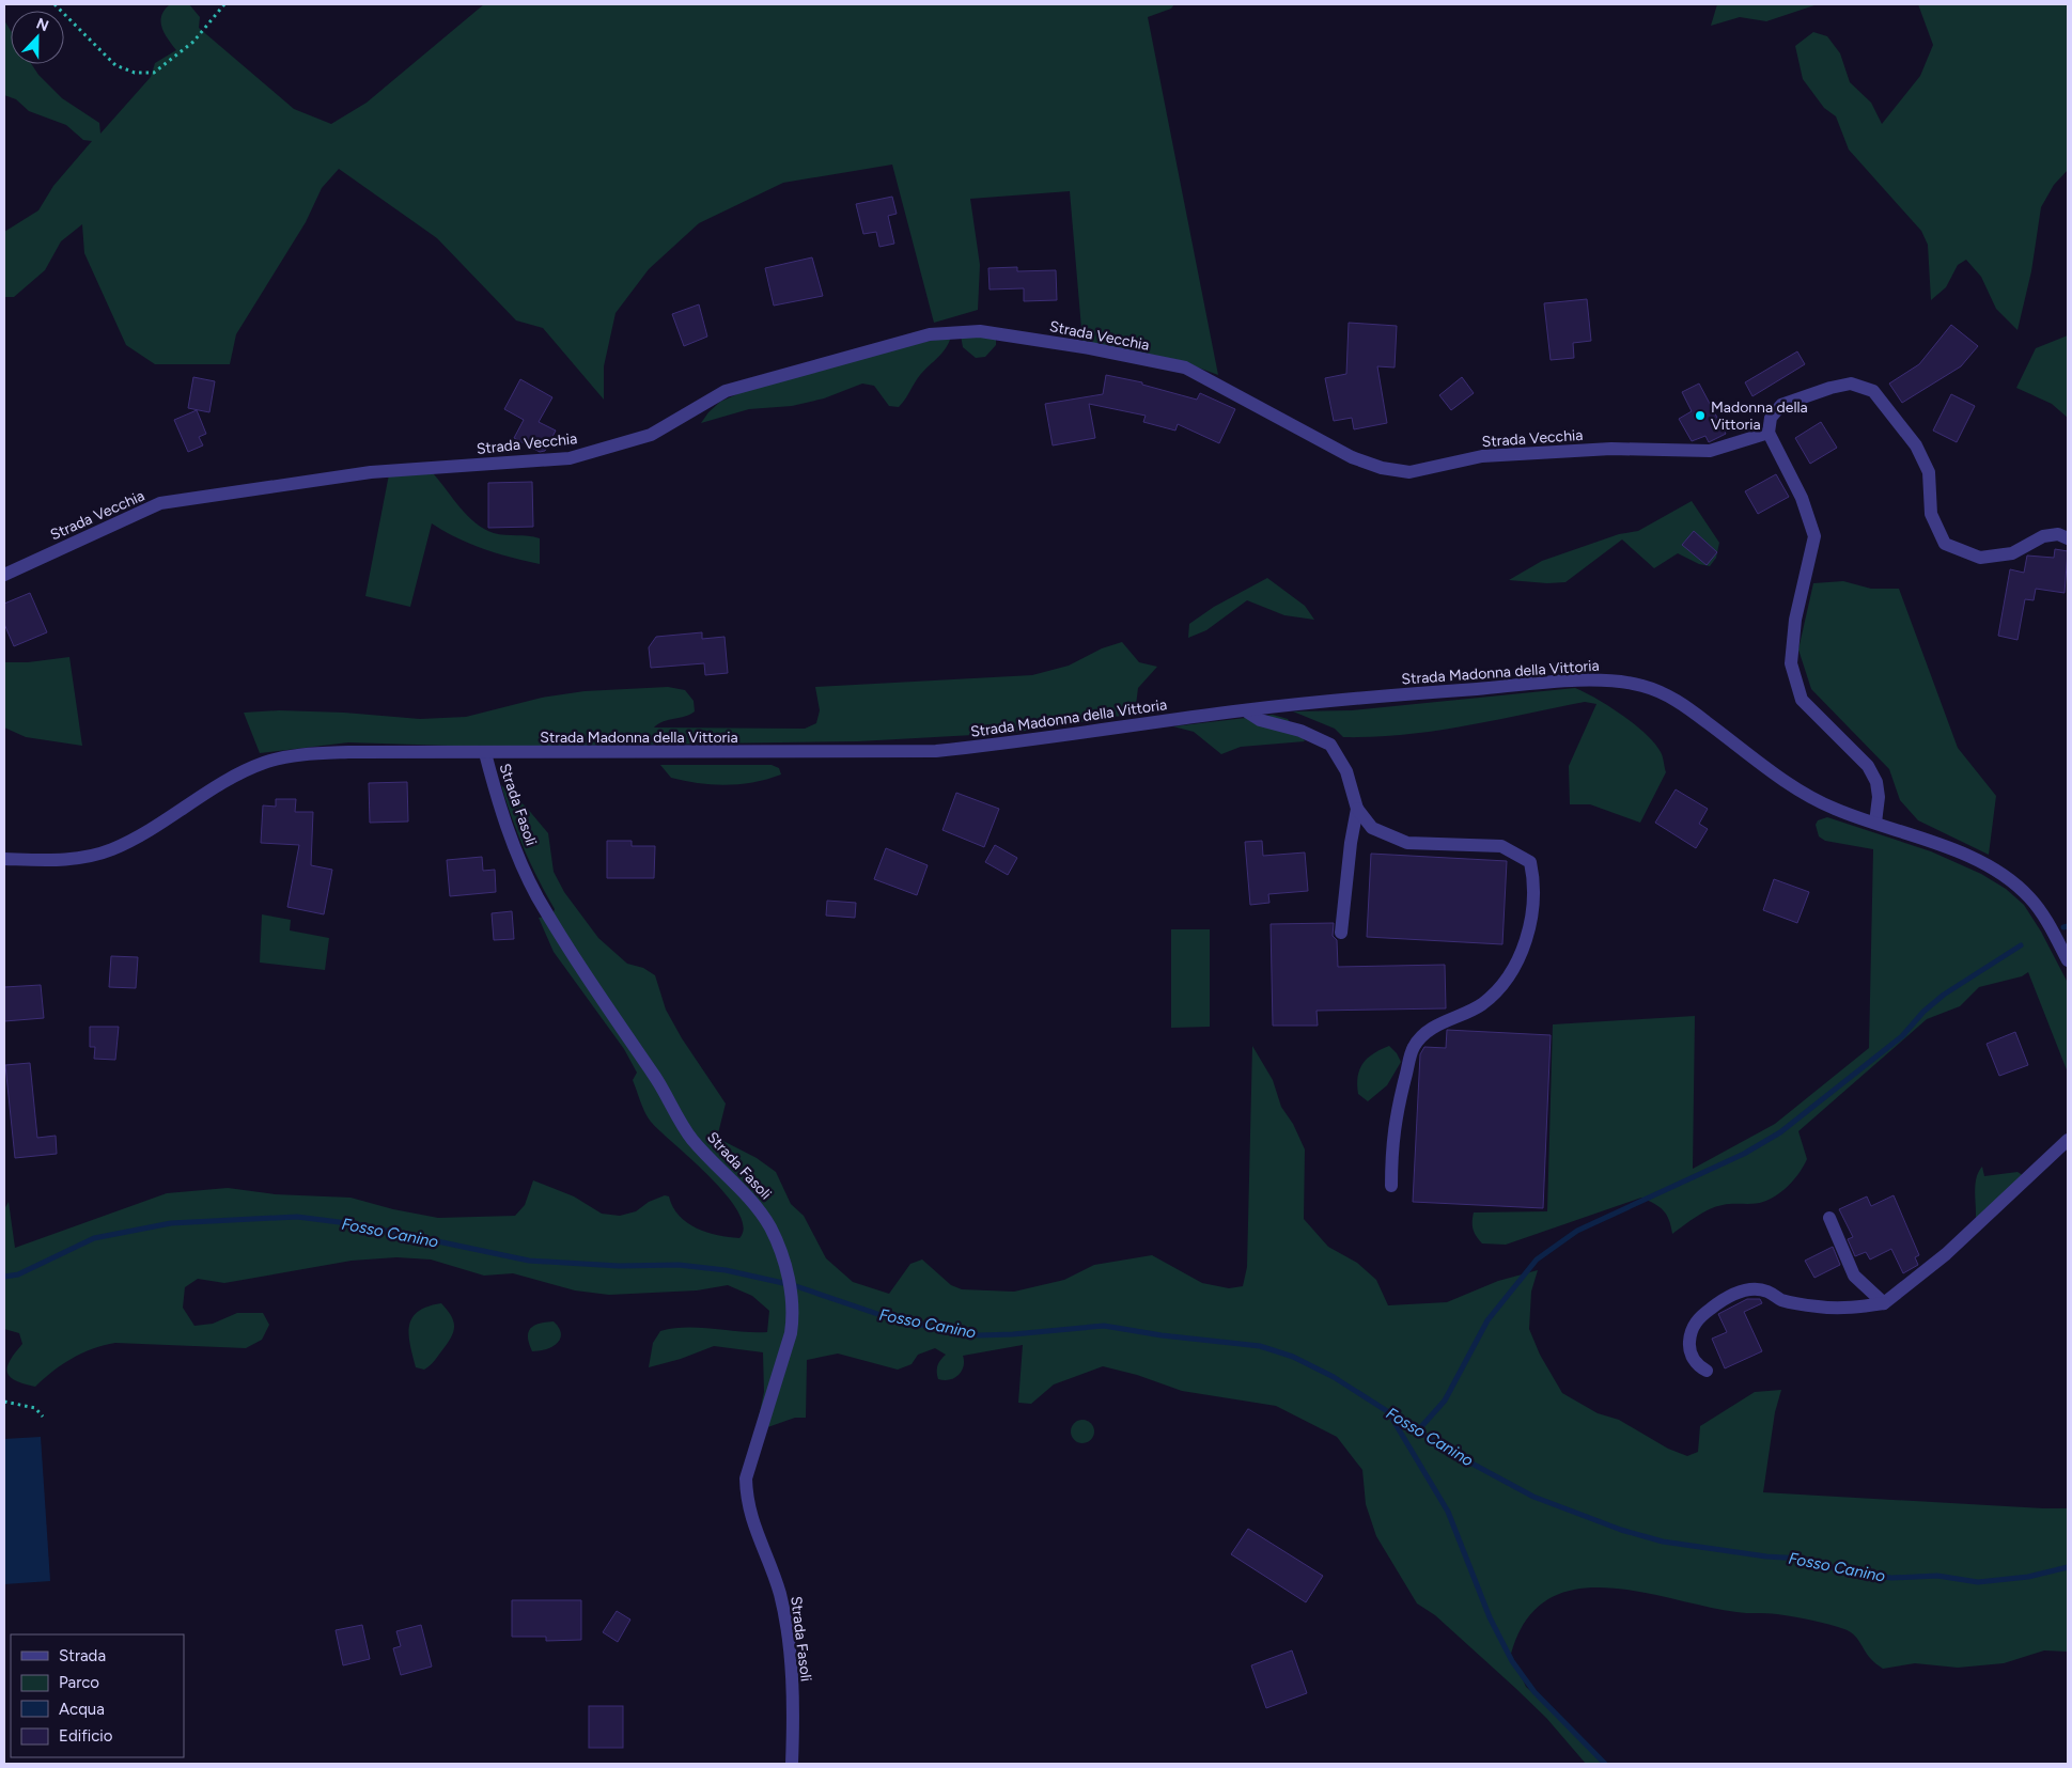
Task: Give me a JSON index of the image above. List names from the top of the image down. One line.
{"streets":{"street":["Strada Vecchia","Strada Madonna della Vittoria","Strada Fasoli"]},"crossings":[["Strada Madonna della Vittoria","Strada Fasoli"]],"water":["Fosso Canino"],"places":["Madonna della Vittoria"],"legend":["Strada","Parco","Acqua","Edificio"],"north":"top"}
